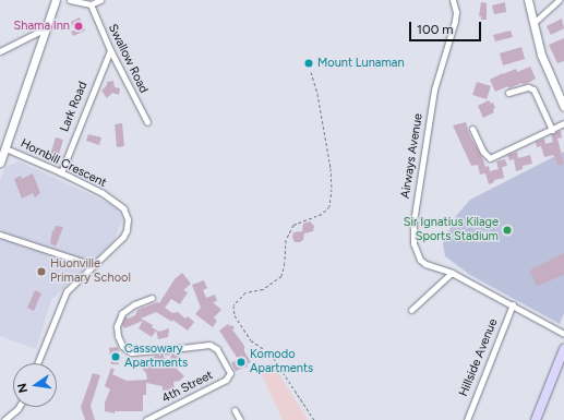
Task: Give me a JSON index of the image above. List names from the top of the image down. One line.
{"streets":{"street":["Swallow Road","Lark Road","Airways Avenue","Hornbill Crescent","Hillside Avenue","4th Street"]},"crossings":[["Swallow Road","Lark Road"],["Lark Road","Hornbill Crescent"],["Airways Avenue","Hillside Avenue"]],"places":["Shama Inn","Mount Lunaman","Sir Ignatius Kilage Sports Stadium","Huonville Primary School","Cassowary Apartments","Komodo Apartments"],"scale_bar":"100 m","north":"left"}
